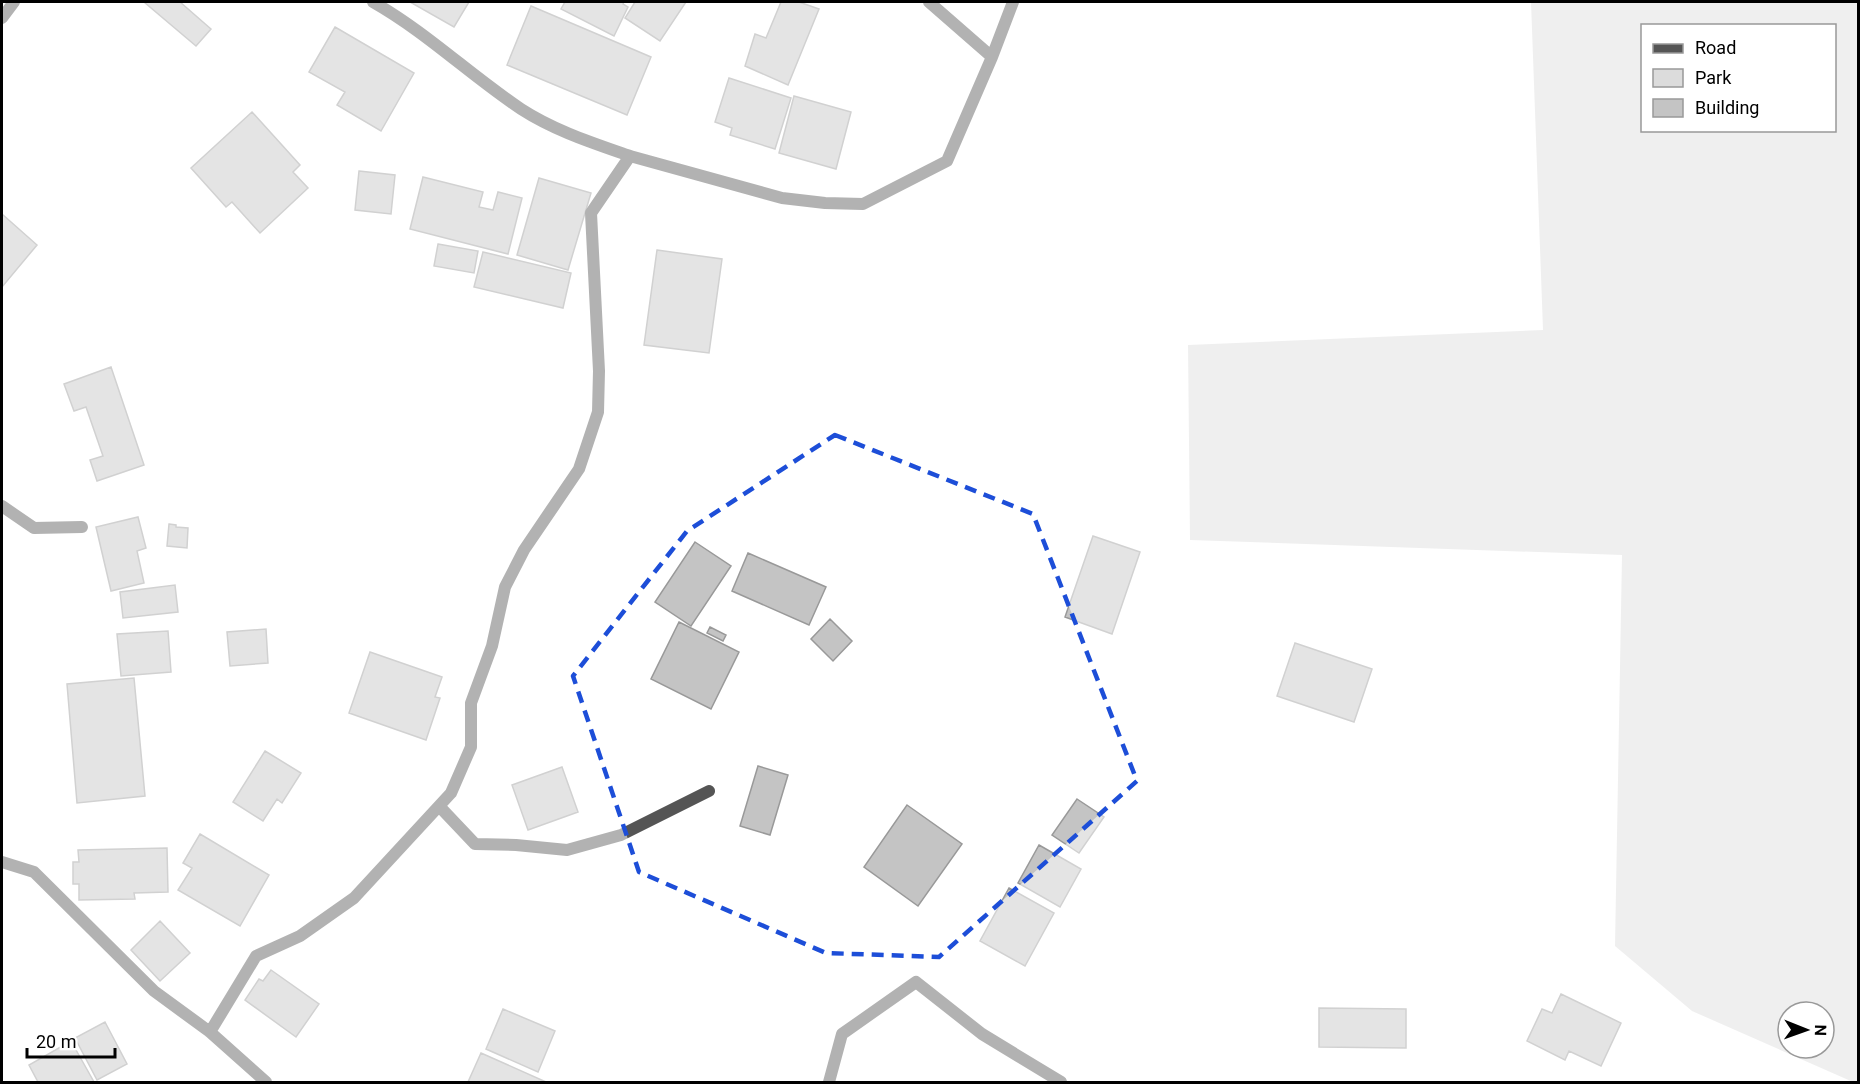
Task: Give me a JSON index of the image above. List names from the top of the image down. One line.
{"legend":["Road","Park","Building"],"scale_bar":"20 m","north":"right"}
